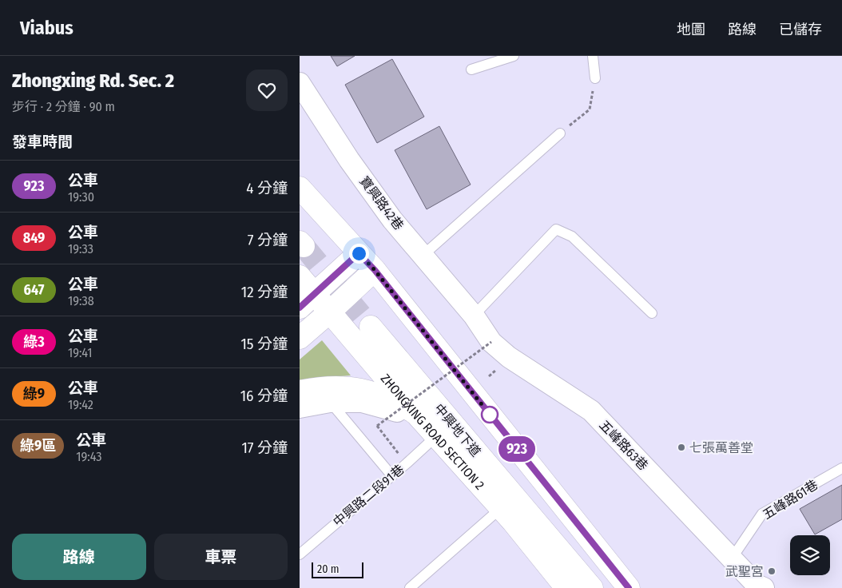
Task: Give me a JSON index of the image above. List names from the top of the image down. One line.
{"streets":{"main road":["中興地下道","ZHONGXING ROAD SECTION 2"],"street":["寶興路42巷","五峰路63巷"],"lane":["中興路二段91巷","五峰路61巷"]},"crossings":[["寶興路42巷","五峰路63巷"],["ZHONGXING ROAD SECTION 2","中興路二段91巷"],["五峰路63巷","五峰路61巷"]],"places":["七張萬善堂","武聖宮"],"lines":["bus line 923"],"scale_bar":"20 m","page":{"header":"Viabus","nav":["地圖","路線","已儲存"],"heading":[["Zhongxing Rd. Sec. 2","步行 · 2 分鐘 · 90 m"],"發車時間"],"on_map":"923","list":[{"mark":"923","name":"公車","note":"19:30","value":"4 分鐘"},{"mark":"849","name":"公車","note":"19:33","value":"7 分鐘"},{"mark":"647","name":"公車","note":"19:38","value":"12 分鐘"},{"mark":"綠3","name":"公車","note":"19:41","value":"15 分鐘"},{"mark":"綠9","name":"公車","note":"19:42","value":"16 分鐘"},{"mark":"綠9區","name":"公車","note":"19:43","value":"17 分鐘"}],"buttons":["路線","車票"],"scale":"20 m"}}
